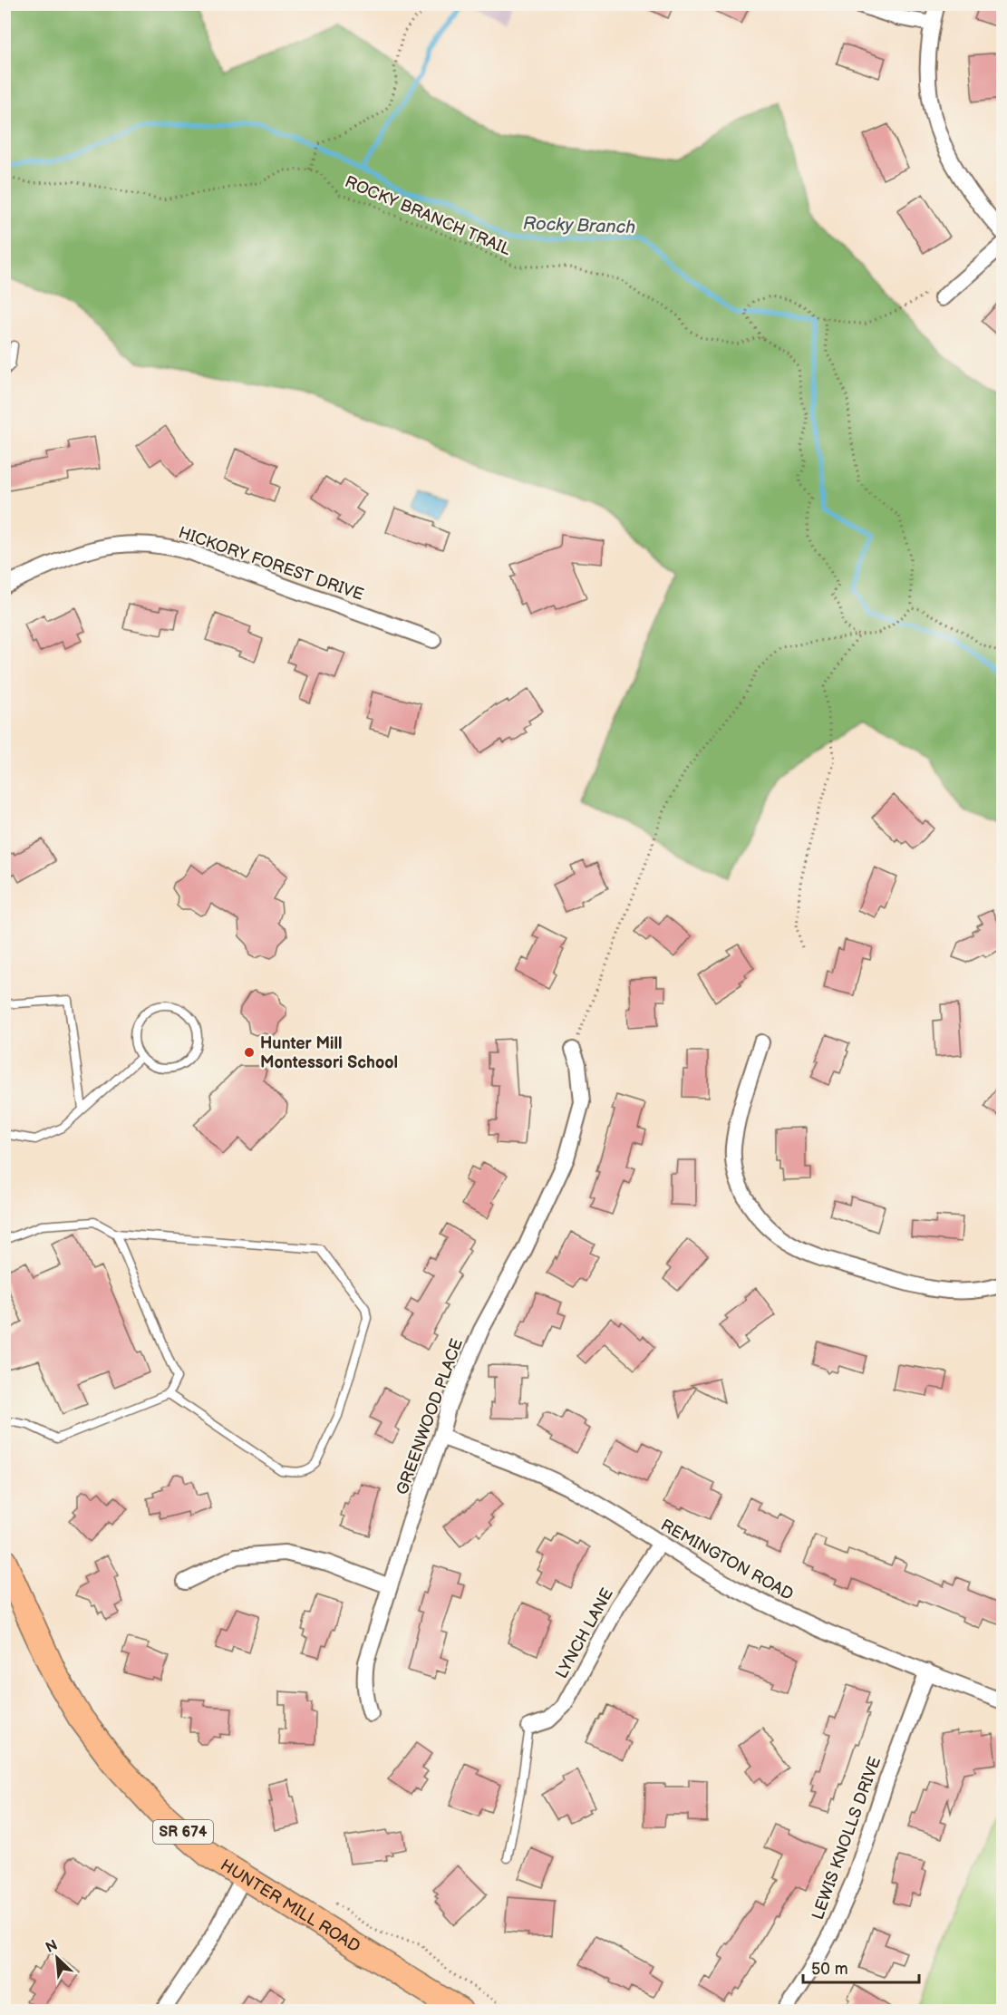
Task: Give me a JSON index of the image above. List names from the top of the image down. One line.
{"streets":{"main road":["SR 674","HUNTER MILL ROAD"],"street":["HICKORY FOREST DRIVE","GREENWOOD PLACE","REMINGTON ROAD","LYNCH LANE","LEWIS KNOLLS DRIVE"],"path":["ROCKY BRANCH TRAIL"]},"crossings":[["GREENWOOD PLACE","REMINGTON ROAD"],["REMINGTON ROAD","LYNCH LANE"],["REMINGTON ROAD","LEWIS KNOLLS DRIVE"]],"water":["Rocky Branch"],"places":["Hunter Mill Montessori School"],"scale_bar":"50 m","north":"top left"}
